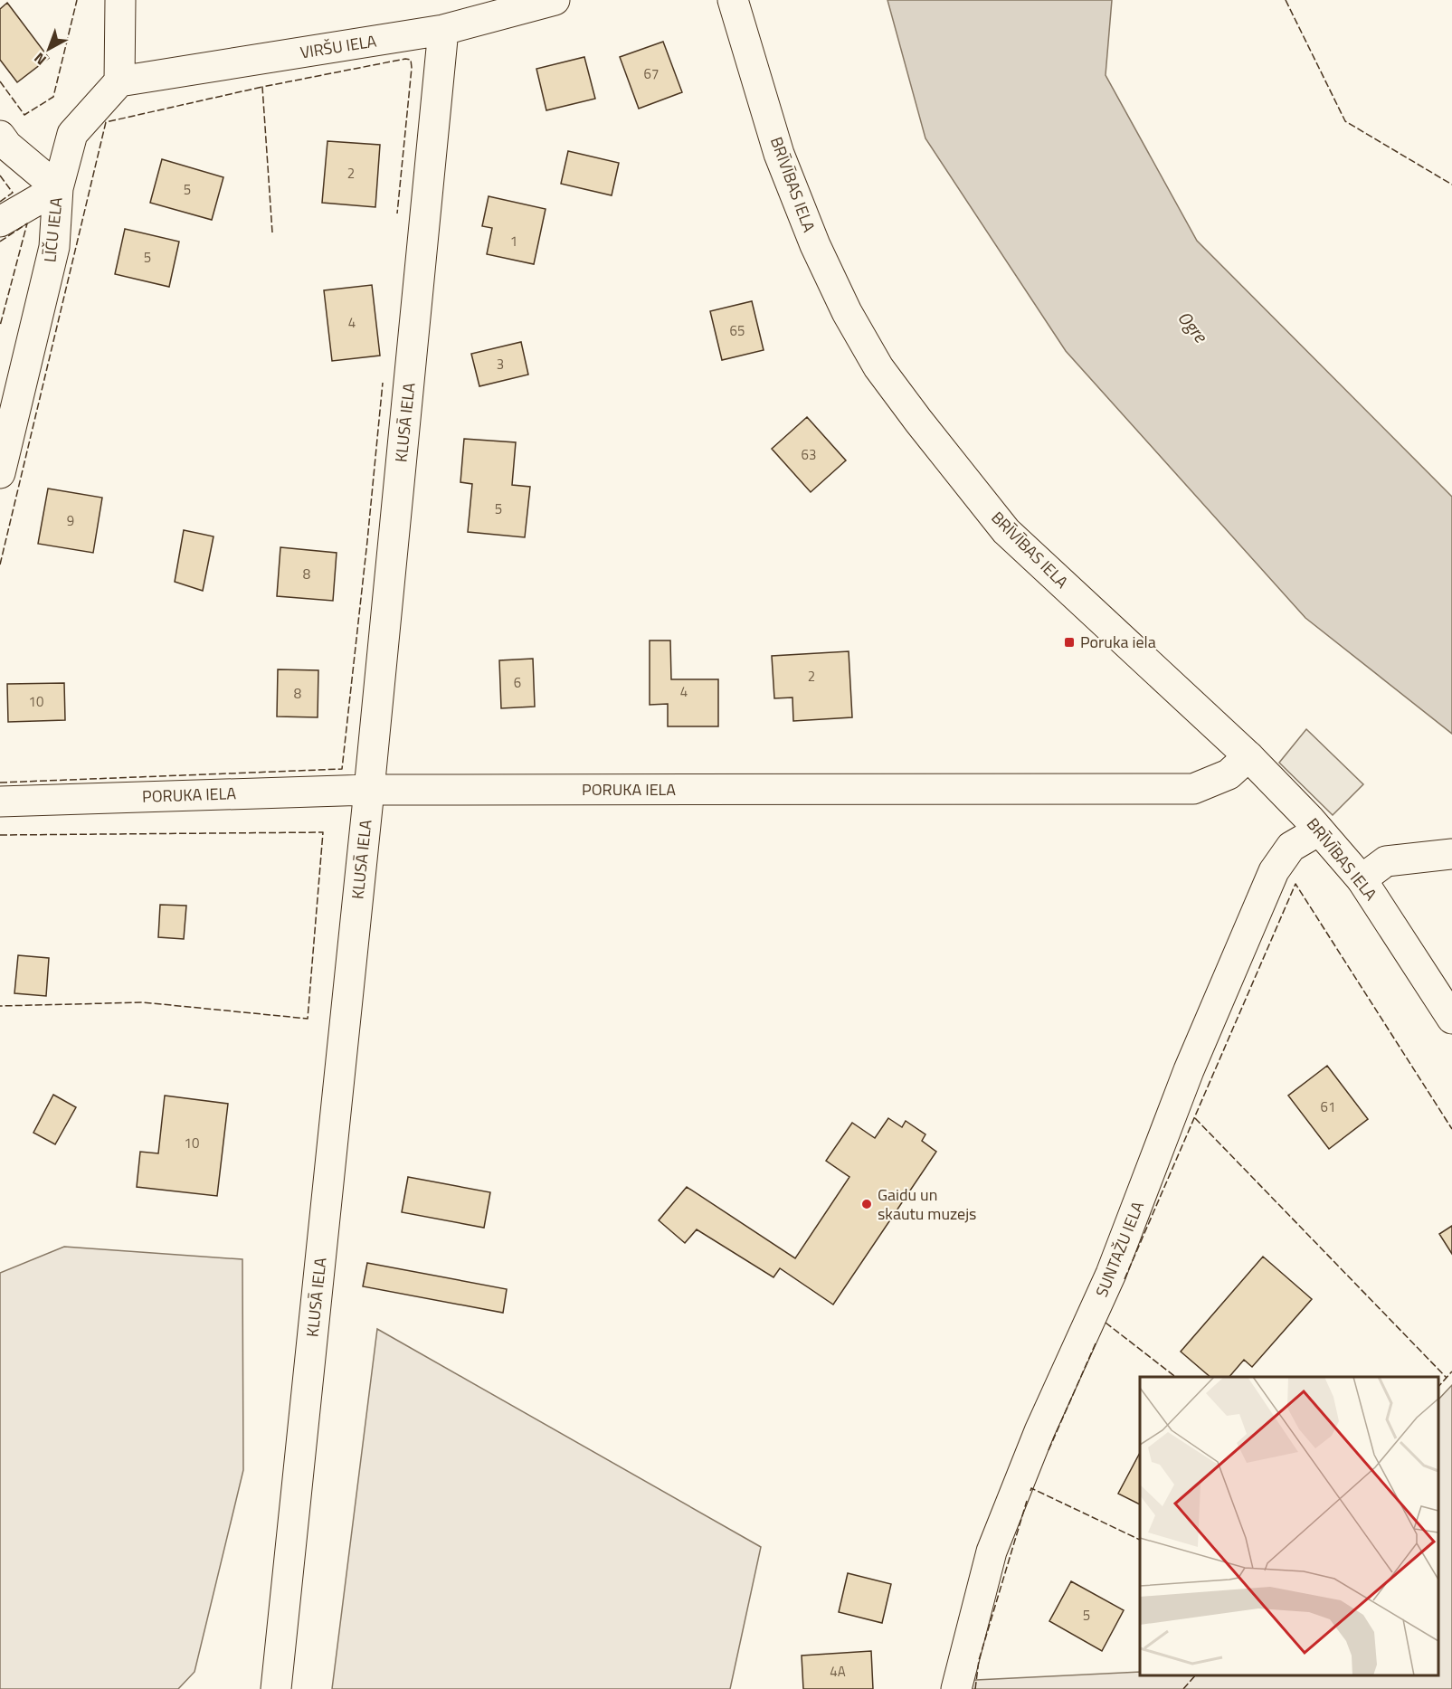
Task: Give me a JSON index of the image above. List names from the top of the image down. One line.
{"streets":{"street":["VIRŠU IELA","BRĪVĪBAS IELA","LĪČU IELA","KLUSĀ IELA","PORUKA IELA","SUNTAŽU IELA"]},"crossings":[["VIRŠU IELA","LĪČU IELA"],["VIRŠU IELA","KLUSĀ IELA"],["BRĪVĪBAS IELA","PORUKA IELA"],["BRĪVĪBAS IELA","SUNTAŽU IELA"],["KLUSĀ IELA","PORUKA IELA"]],"water":["Ogre"],"places":{"transit":["Poruka iela"],"other":["Gaidu un skautu muzejs"]},"house_numbers":["67","2","5","1","5","4","65","3","63","5","9","8","2","6","4","8","10","61","10","5","4A"],"north":"bottom left"}
